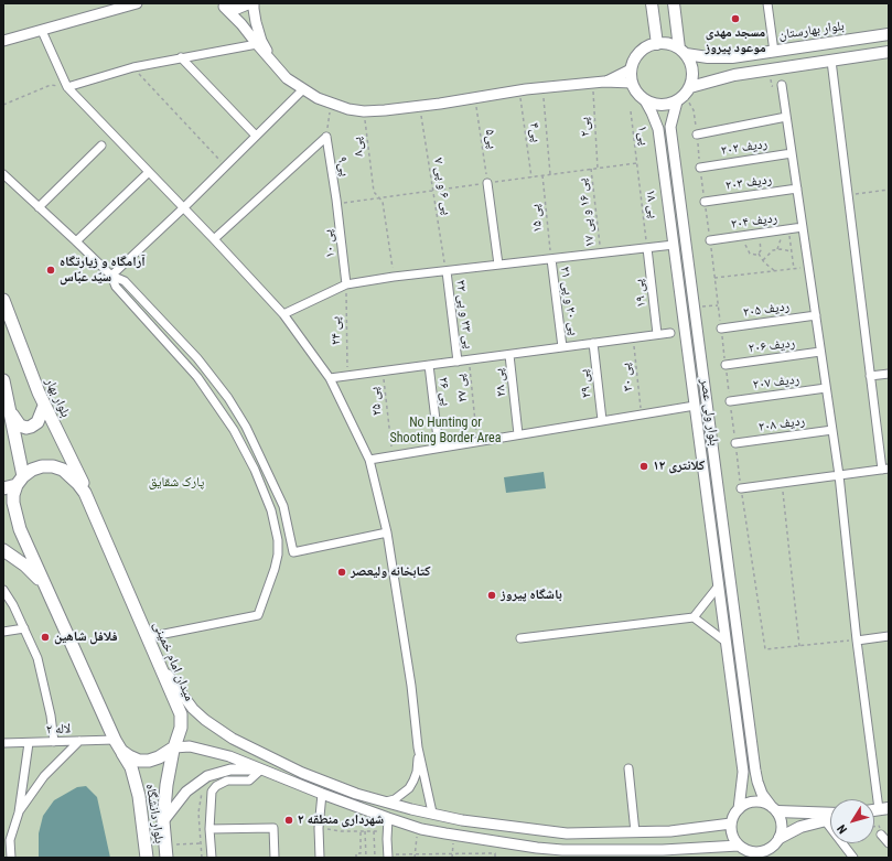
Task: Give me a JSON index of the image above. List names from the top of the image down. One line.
{"streets":{"main road":["بلوار بهارستان","بلوار بهار","میدان امام خمینی","بلوار دانشگاه"],"street":["ردیف ۲۰۲","پی۹","ردیف ۲۰۳","ردیف ۲۰۴","پی ۱۰","پی ۱۹","پی ۲۰ و پی ۲۱","ردیف ۲۰۵","پی ۲۳ و پی ۲۲","ردیف ۲۰۶","پی ۲۸","ردیف ۲۰۷","پی ۲۹","پی ۲۶","بلوار ولی عصر","ردیف ۲۰۸","لاله ۲"],"path":["پی۲","پی۴","پی۱","پی۵","پی۸","پی ۶ و پی ۷","پی ۱۸","پی ۱۶ و پی ۱۷","پی ۱۵","پی ۲۴","پی ۳۰","پی ۲۷","پی ۲۵"]},"crossings":[["بلوار بهارستان","بلوار ولی عصر"],["پی۱","پی ۱۸"],["پی۹","پی ۱۰"],["پی ۶ و پی ۷","پی ۲۳ و پی ۲۲"],["پی ۱۸","پی ۱۹"],["پی ۱۵","پی ۲۰ و پی ۲۱"],["پی ۱۰","پی ۲۴"],["بلوار بهار","میدان امام خمینی"],["میدان امام خمینی","بلوار دانشگاه"]],"parks":["No Hunting or Shooting Border Area","پارک شقایق"],"places":["مسجد مهدی موعود پیروز","آرامگاه و زیارتگاه سیّد عبّاس","کلانتری ۱۲","کتابخانه ولیعصر","باشگاه پیروز","فلافل شاهین","شهرداری منطقه ۲"],"north":"bottom left"}
